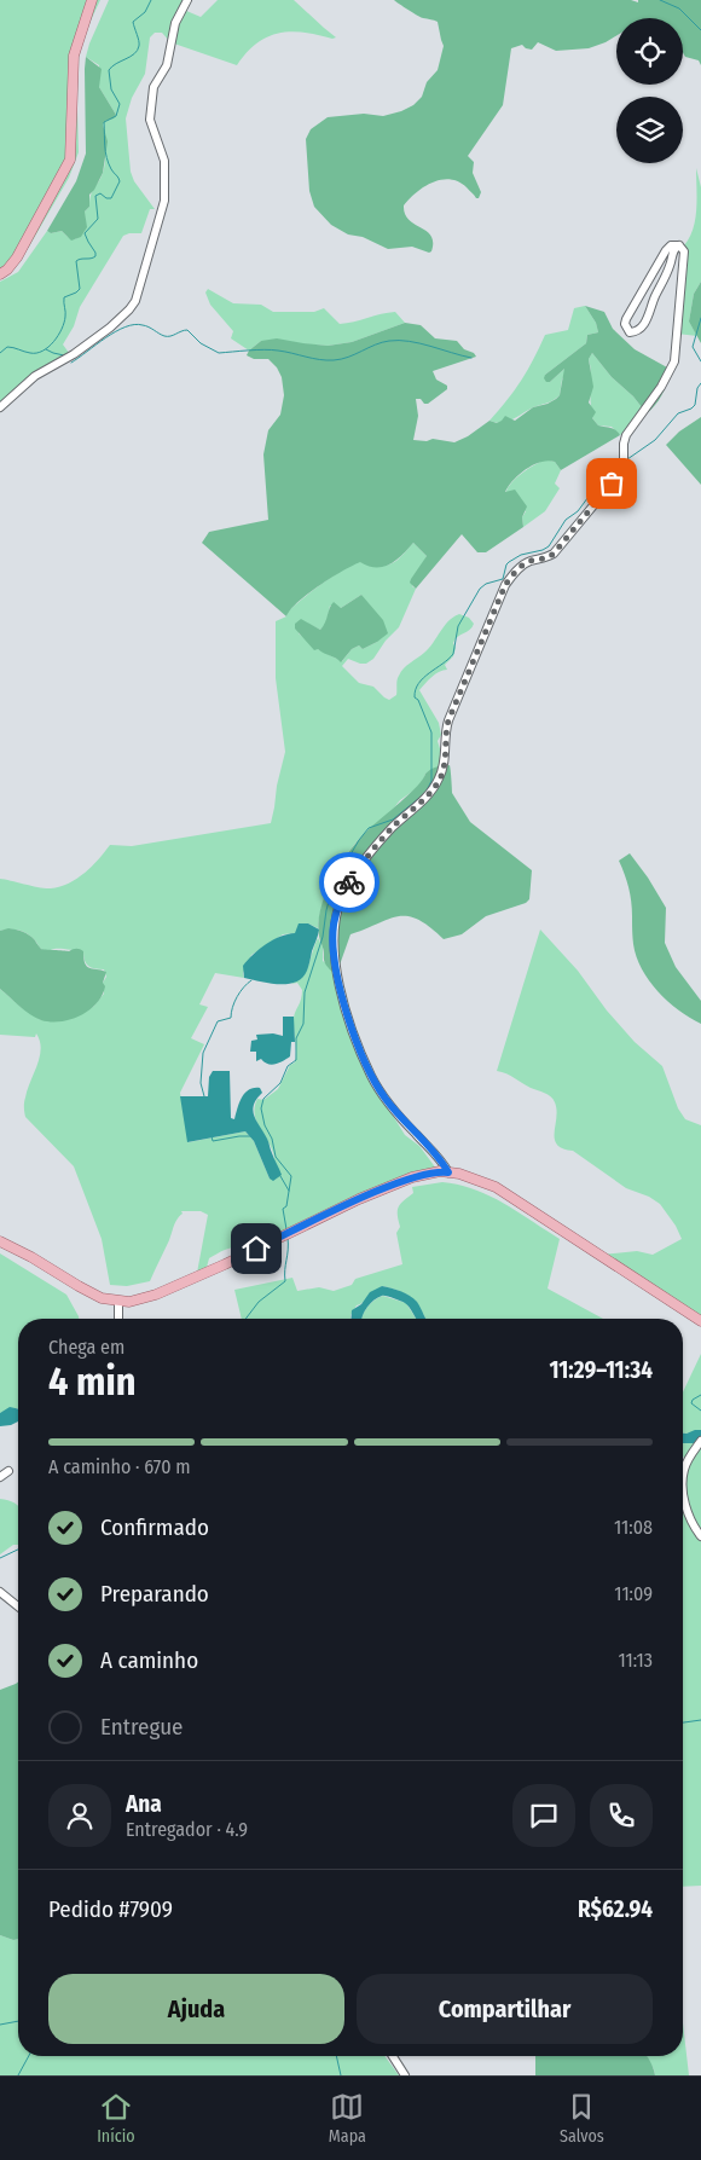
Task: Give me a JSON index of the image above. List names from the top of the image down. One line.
{"page":{"heading":["4 min","Chega em","11:29–11:34"],"panel":["Ana","Entregador · 4.9","Pedido #7909","R$62.94"],"bar":"A caminho · 670 m","list":[["Confirmado","11:08"],["Preparando","11:09"],["A caminho","11:13"],"Entregue"],"buttons":["Ajuda","Compartilhar"],"tabs":["Início","Mapa","Salvos"]}}
